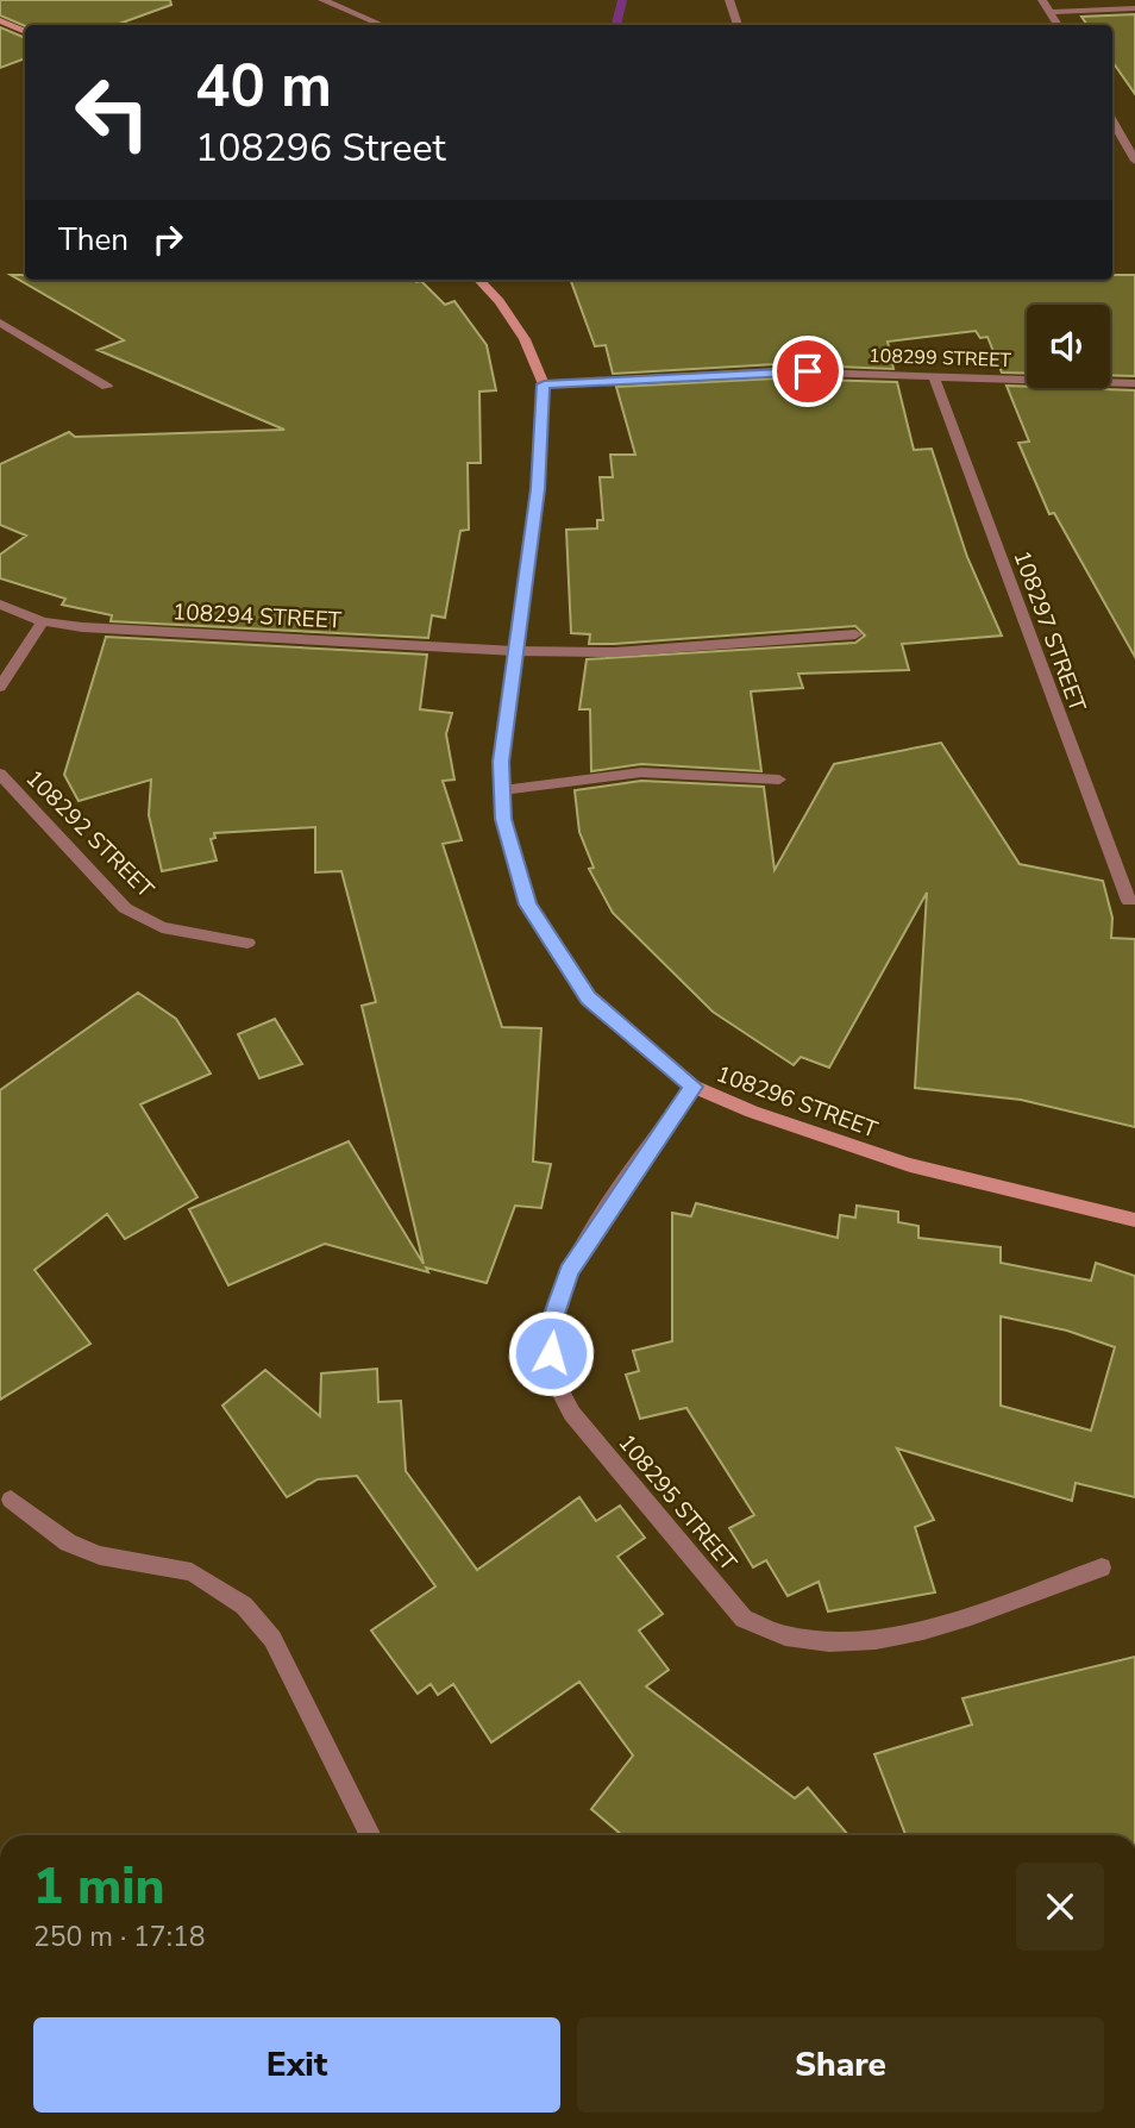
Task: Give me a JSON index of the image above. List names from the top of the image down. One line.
{"streets":{"street":["108299 STREET","108294 STREET","108297 STREET","108292 STREET","108296 STREET","108295 STREET"]},"crossings":[["108299 STREET","108297 STREET"],["108299 STREET","108296 STREET"],["108294 STREET","108296 STREET"],["108296 STREET","108295 STREET"]],"page":{"turn":["40 m","108296 Street"],"then":"Then","heading":["1 min","250 m · 17:18"],"buttons":["Exit","Share"]}}
